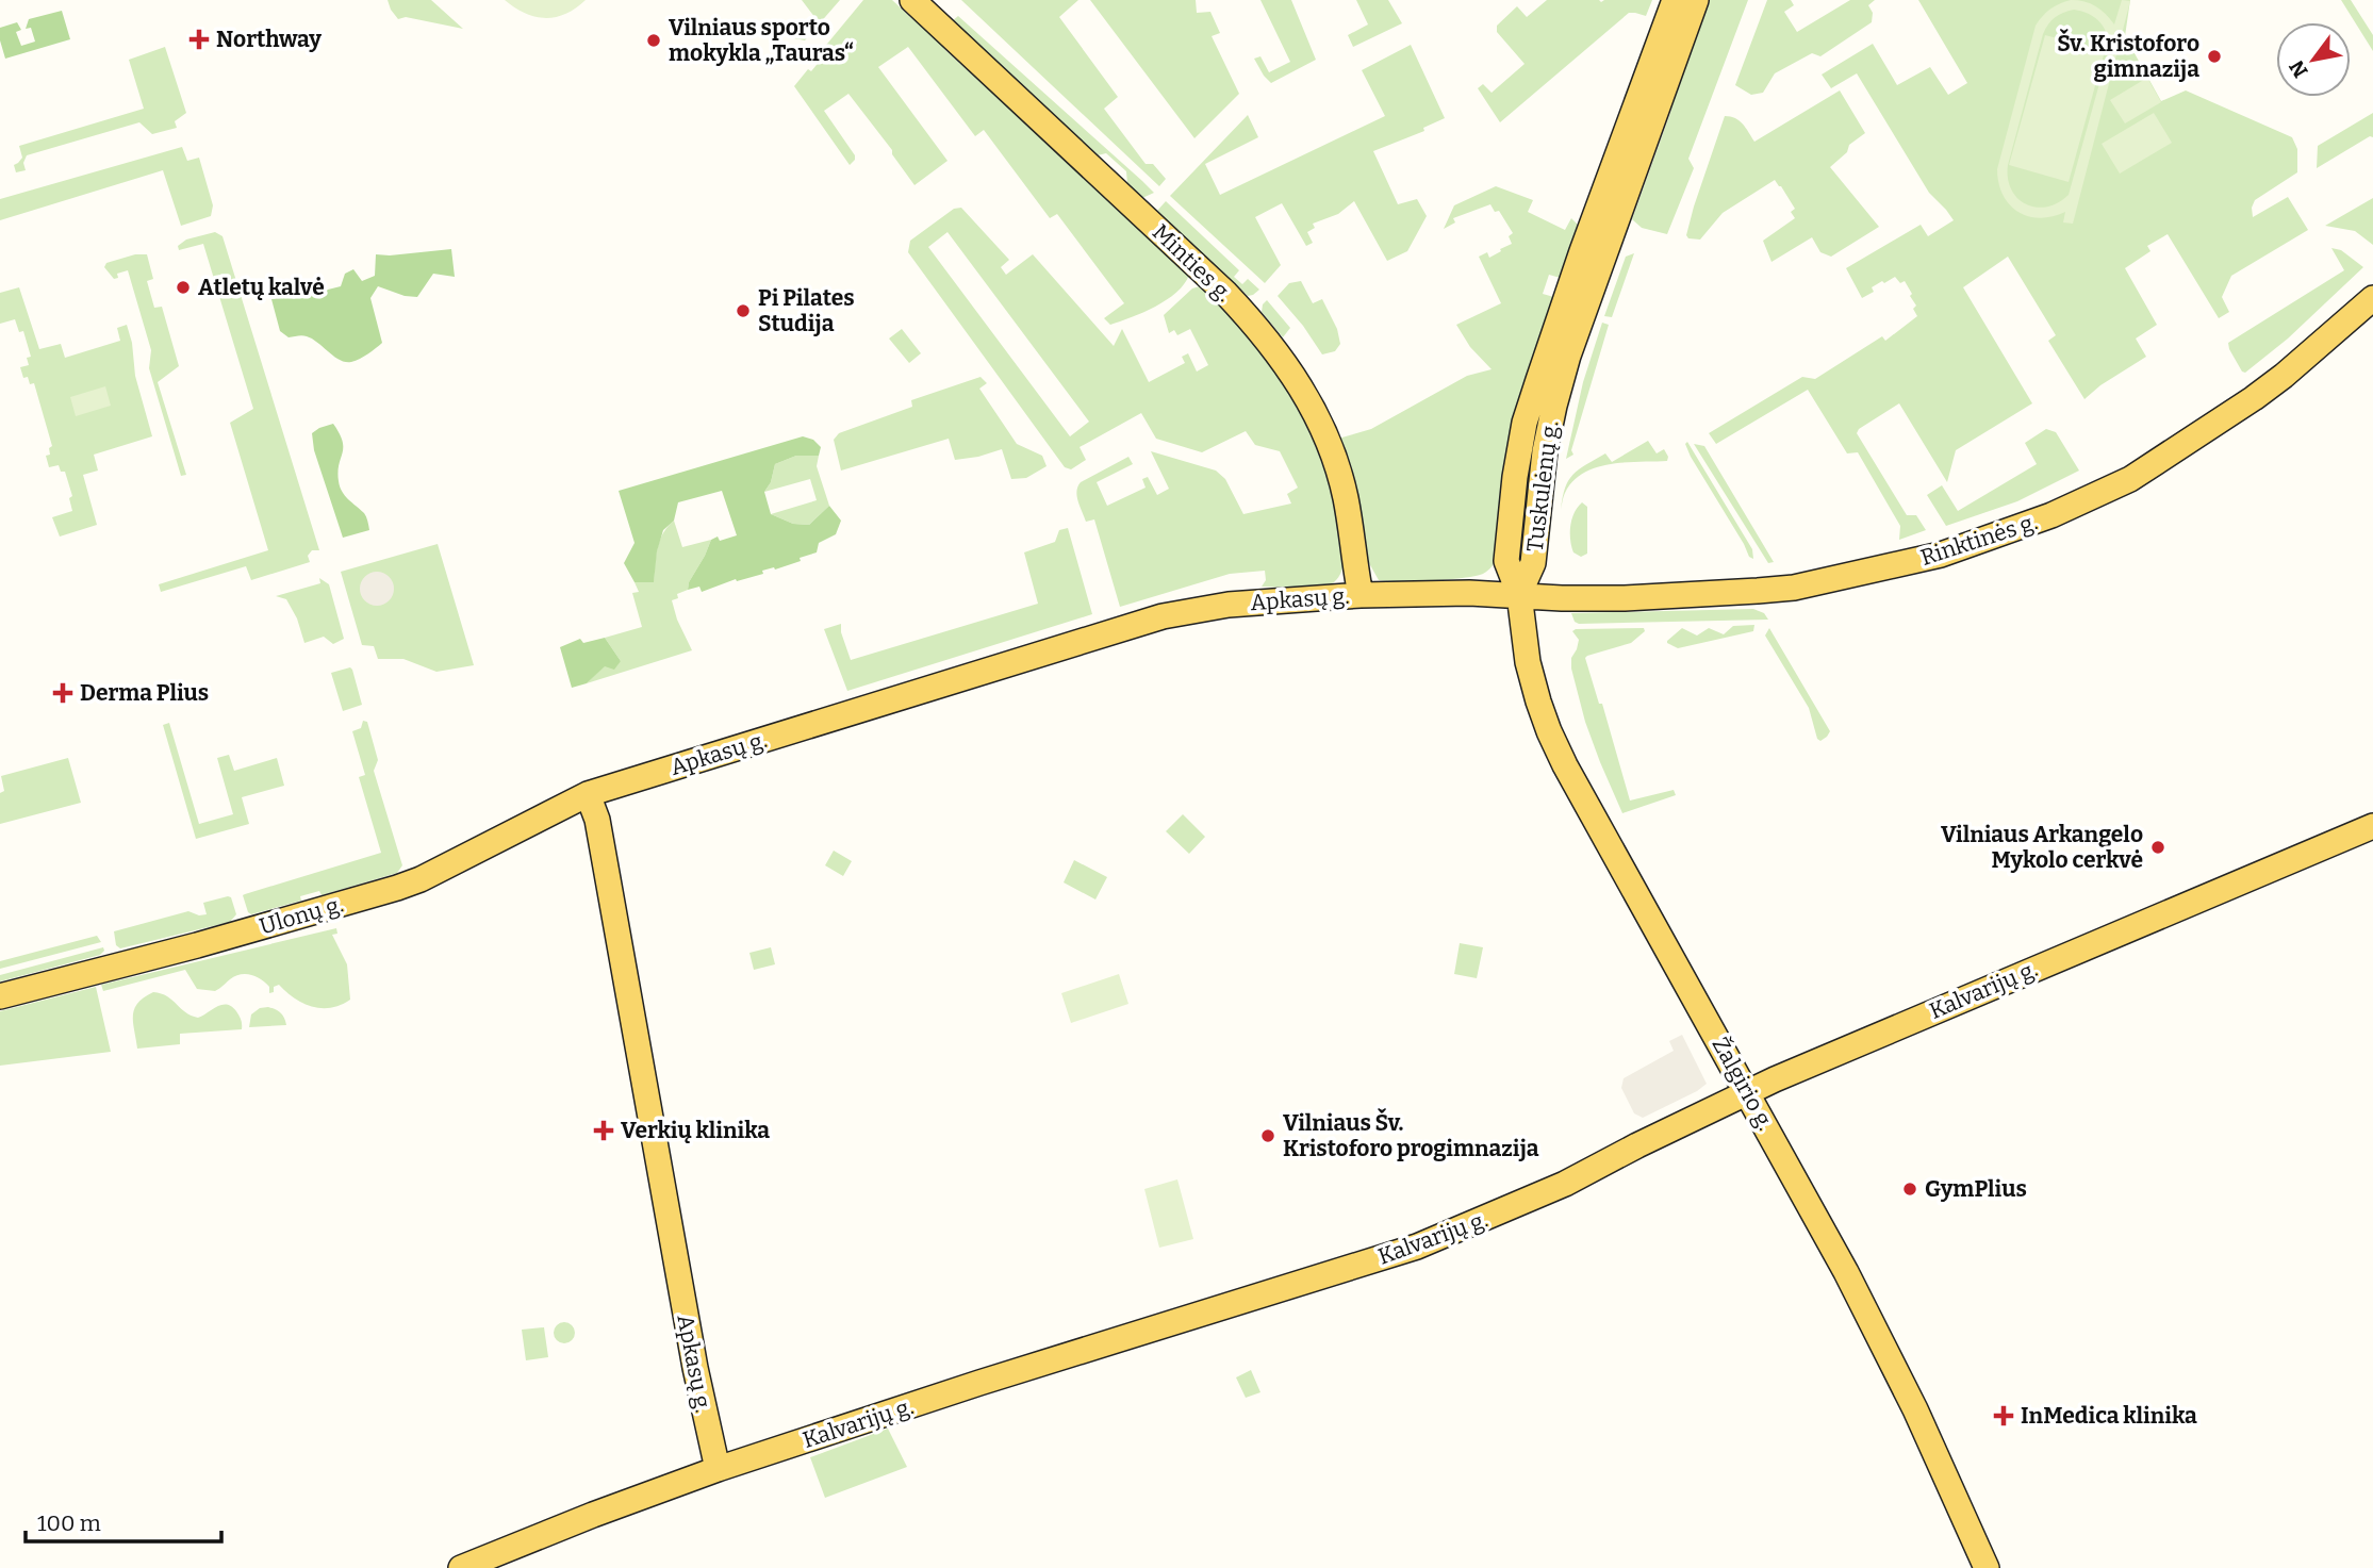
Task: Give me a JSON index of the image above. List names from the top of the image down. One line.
{"streets":{"main road":["Minties g.","Tuskulėnų g.","Rinktinės g.","Apkasų g.","Ulonų g.","Kalvarijų g.","Žalgirio g."]},"crossings":[["Minties g.","Apkasų g."],["Tuskulėnų g.","Rinktinės g."],["Tuskulėnų g.","Apkasų g."],["Tuskulėnų g.","Žalgirio g."],["Rinktinės g.","Apkasų g."],["Rinktinės g.","Žalgirio g."],["Apkasų g.","Ulonų g."],["Apkasų g.","Kalvarijų g."],["Apkasų g.","Žalgirio g."],["Kalvarijų g.","Žalgirio g."]],"places":{"health":["Northway","Derma Plius","Verkių klinika","InMedica klinika"],"other":["Vilniaus sporto mokykla „Tauras“","Šv. Kristoforo gimnazija","Atletų kalvė","Pi Pilates Studija","Vilniaus Arkangelo Mykolo cerkvė","Vilniaus Šv. Kristoforo progimnazija","GymPlius"]},"scale_bar":"100 m","north":"bottom left"}
